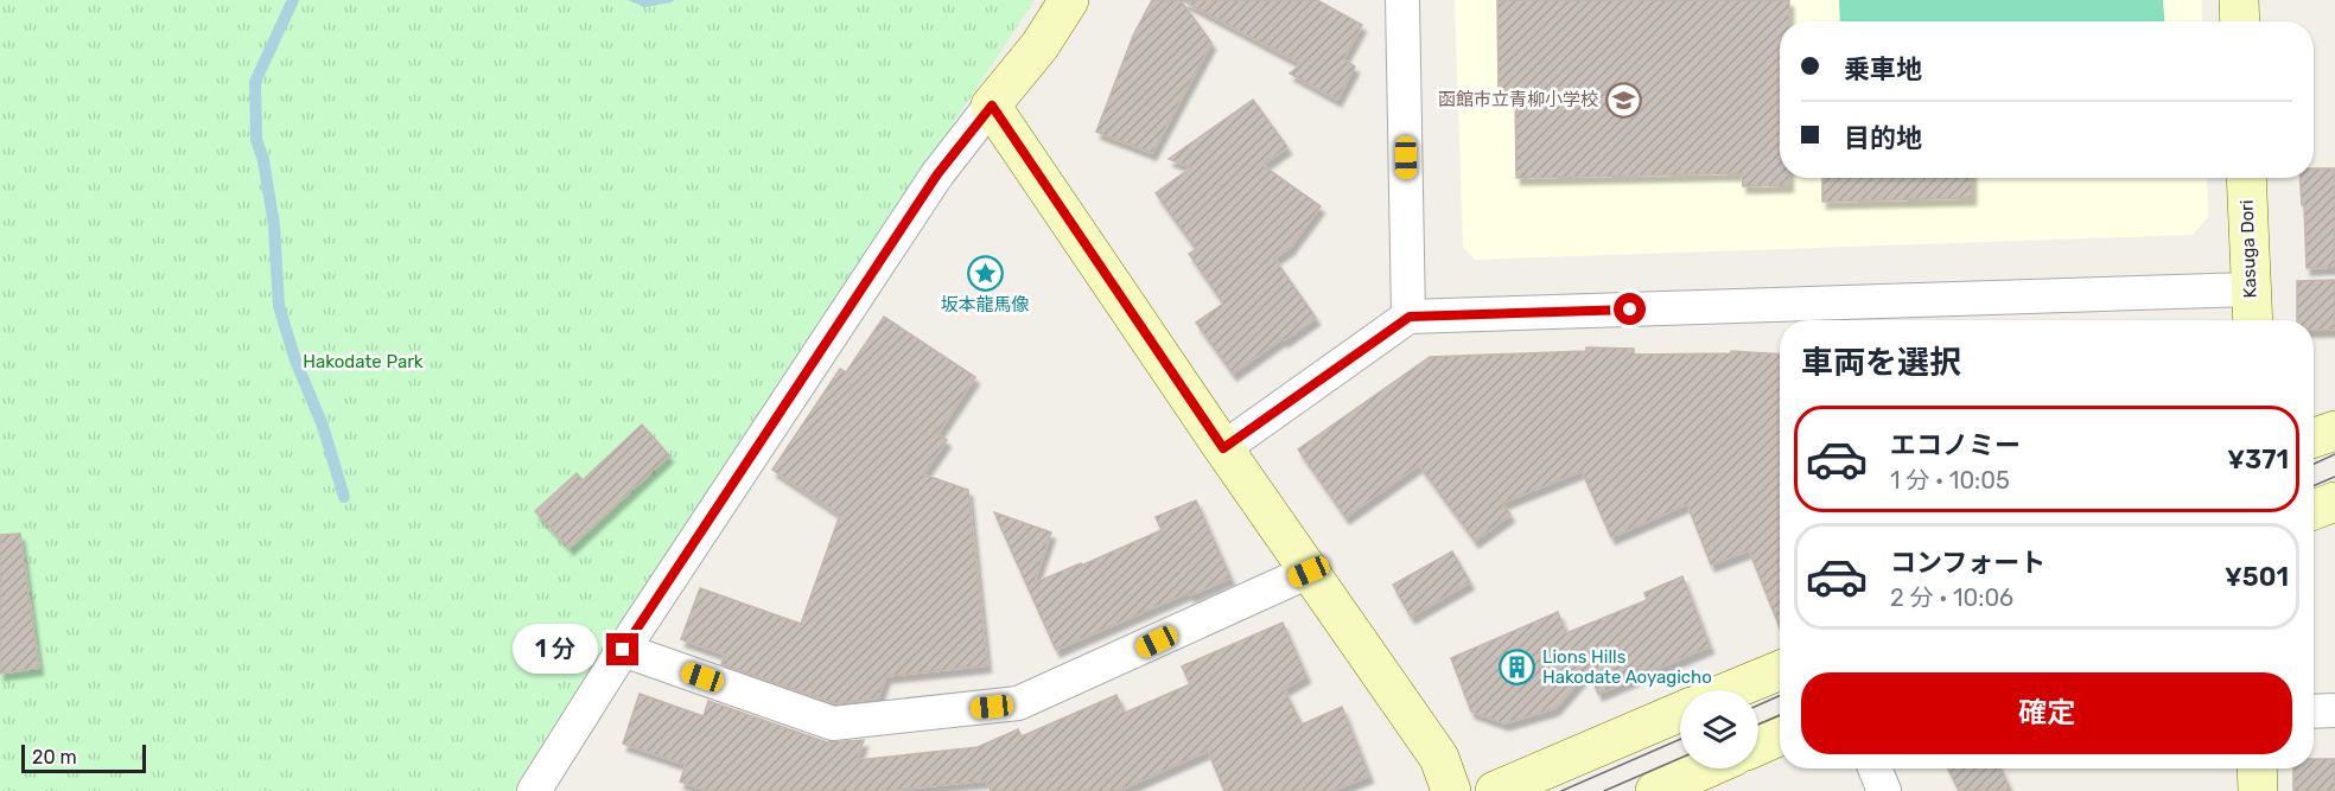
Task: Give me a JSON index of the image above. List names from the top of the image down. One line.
{"streets":{"street":["Kasuga Dori"]},"parks":["Hakodate Park"],"places":{"school or university":["函館市立青柳小学校"],"place":["坂本龍馬像"],"building":["Lions Hills Hakodate Aoyagicho"]},"scale_bar":"20 m","page":{"banner":["乗車地","目的地"],"heading":"車両を選択","list":[{"name":"エコノミー","note":"1 分 · 10:05","value":"¥371"},{"name":"コンフォート","note":"2 分 · 10:06","value":"¥501"}],"bubble":"1 分","buttons":"確定","scale":"20 m"}}
